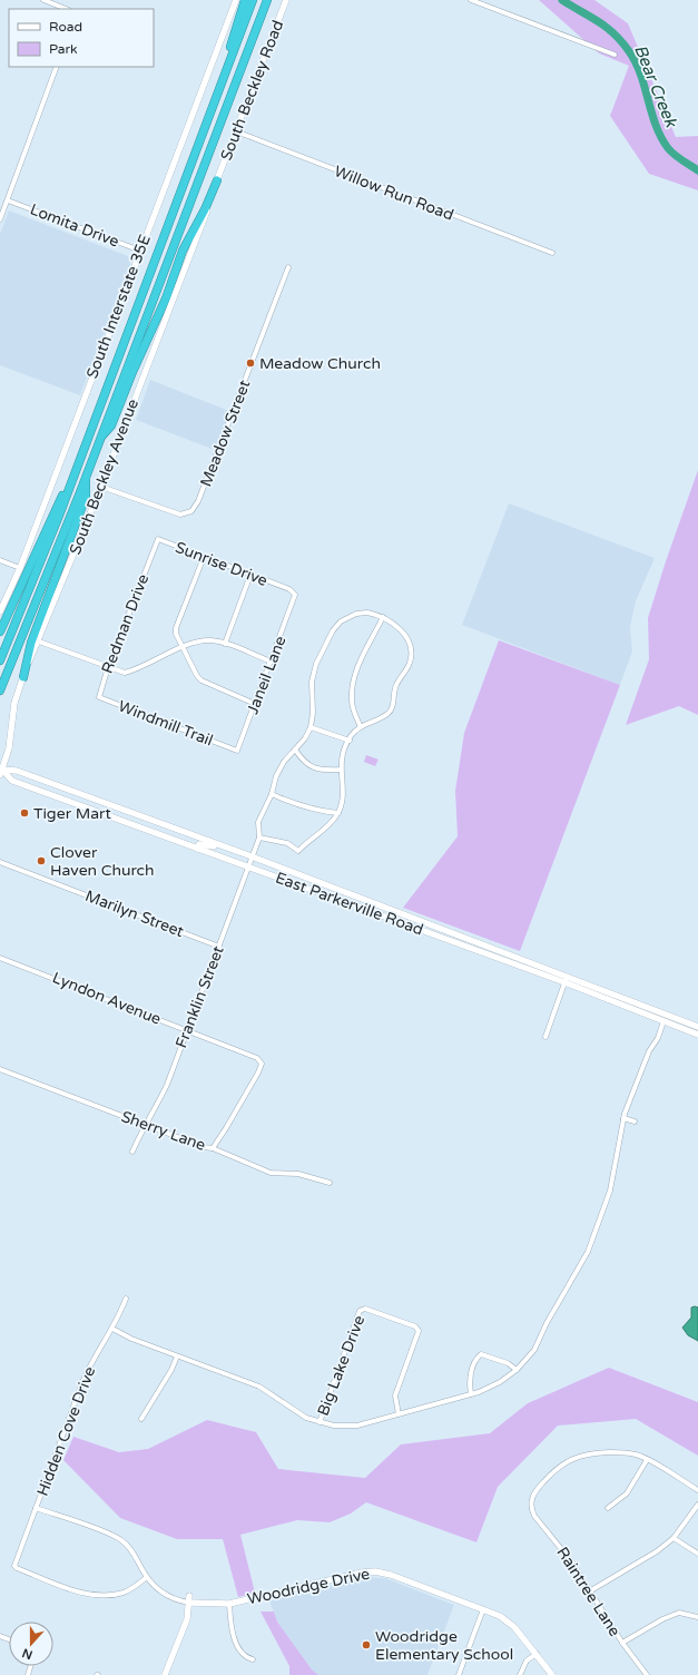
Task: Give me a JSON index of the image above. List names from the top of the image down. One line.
{"streets":{"main road":["South Beckley Road","South Interstate 35E","South Beckley Avenue","East Parkerville Road","Woodridge Drive"],"street":["Willow Run Road","Lomita Drive","Meadow Street","Sunrise Drive","Redman Drive","Janeil Lane","Windmill Trail","Marilyn Street","Franklin Street","Lyndon Avenue","Sherry Lane","Big Lake Drive","Hidden Cove Drive","Raintree Lane"]},"crossings":[["South Beckley Road","Willow Run Road"],["South Beckley Road","South Beckley Avenue"],["Lomita Drive","South Interstate 35E"],["Meadow Street","South Beckley Avenue"],["South Beckley Avenue","East Parkerville Road"],["Sunrise Drive","Redman Drive"],["Sunrise Drive","Janeil Lane"],["Redman Drive","Windmill Trail"],["Janeil Lane","Windmill Trail"],["East Parkerville Road","Franklin Street"],["Marilyn Street","Franklin Street"],["Franklin Street","Lyndon Avenue"],["Franklin Street","Sherry Lane"],["Lyndon Avenue","Sherry Lane"],["Hidden Cove Drive","Woodridge Drive"]],"water":["Bear Creek"],"places":["Meadow Church","Tiger Mart","Clover Haven Church","Woodridge Elementary School"],"legend":["Road","Park"],"north":"bottom"}
